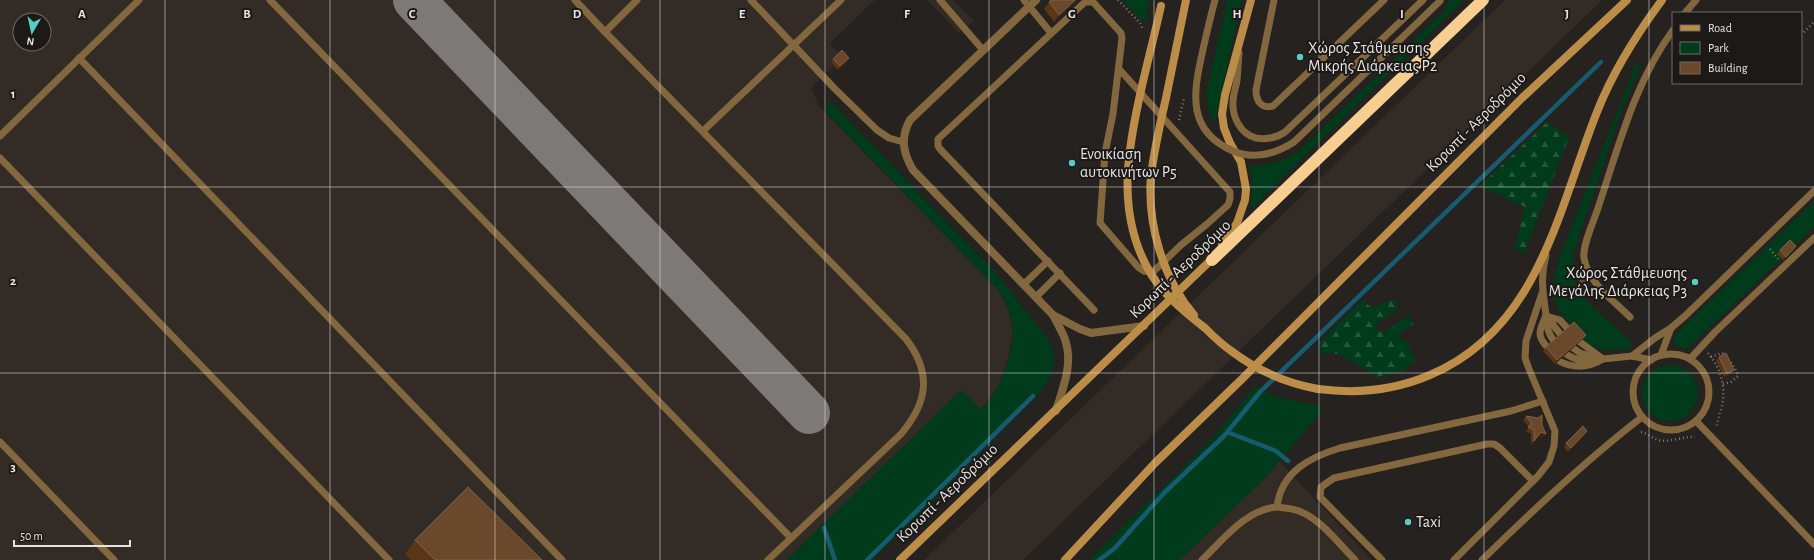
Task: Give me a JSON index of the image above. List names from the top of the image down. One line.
{"streets":{"highway":["Κορωπί - Αεροδρόμιο"]},"places":["Χώρος Στάθμευσης Μικρής Διάρκειας P2","Ενοικίαση αυτοκινήτων P5","Χώρος Στάθμευσης Μεγάλης Διάρκειας P3","Taxi"],"legend":["Road","Park","Building"],"scale_bar":"50 m","north":"bottom","grid":{"columns":["A","B","C","D","E","F","G","H","I","J"],"rows":["1","2","3"]}}
